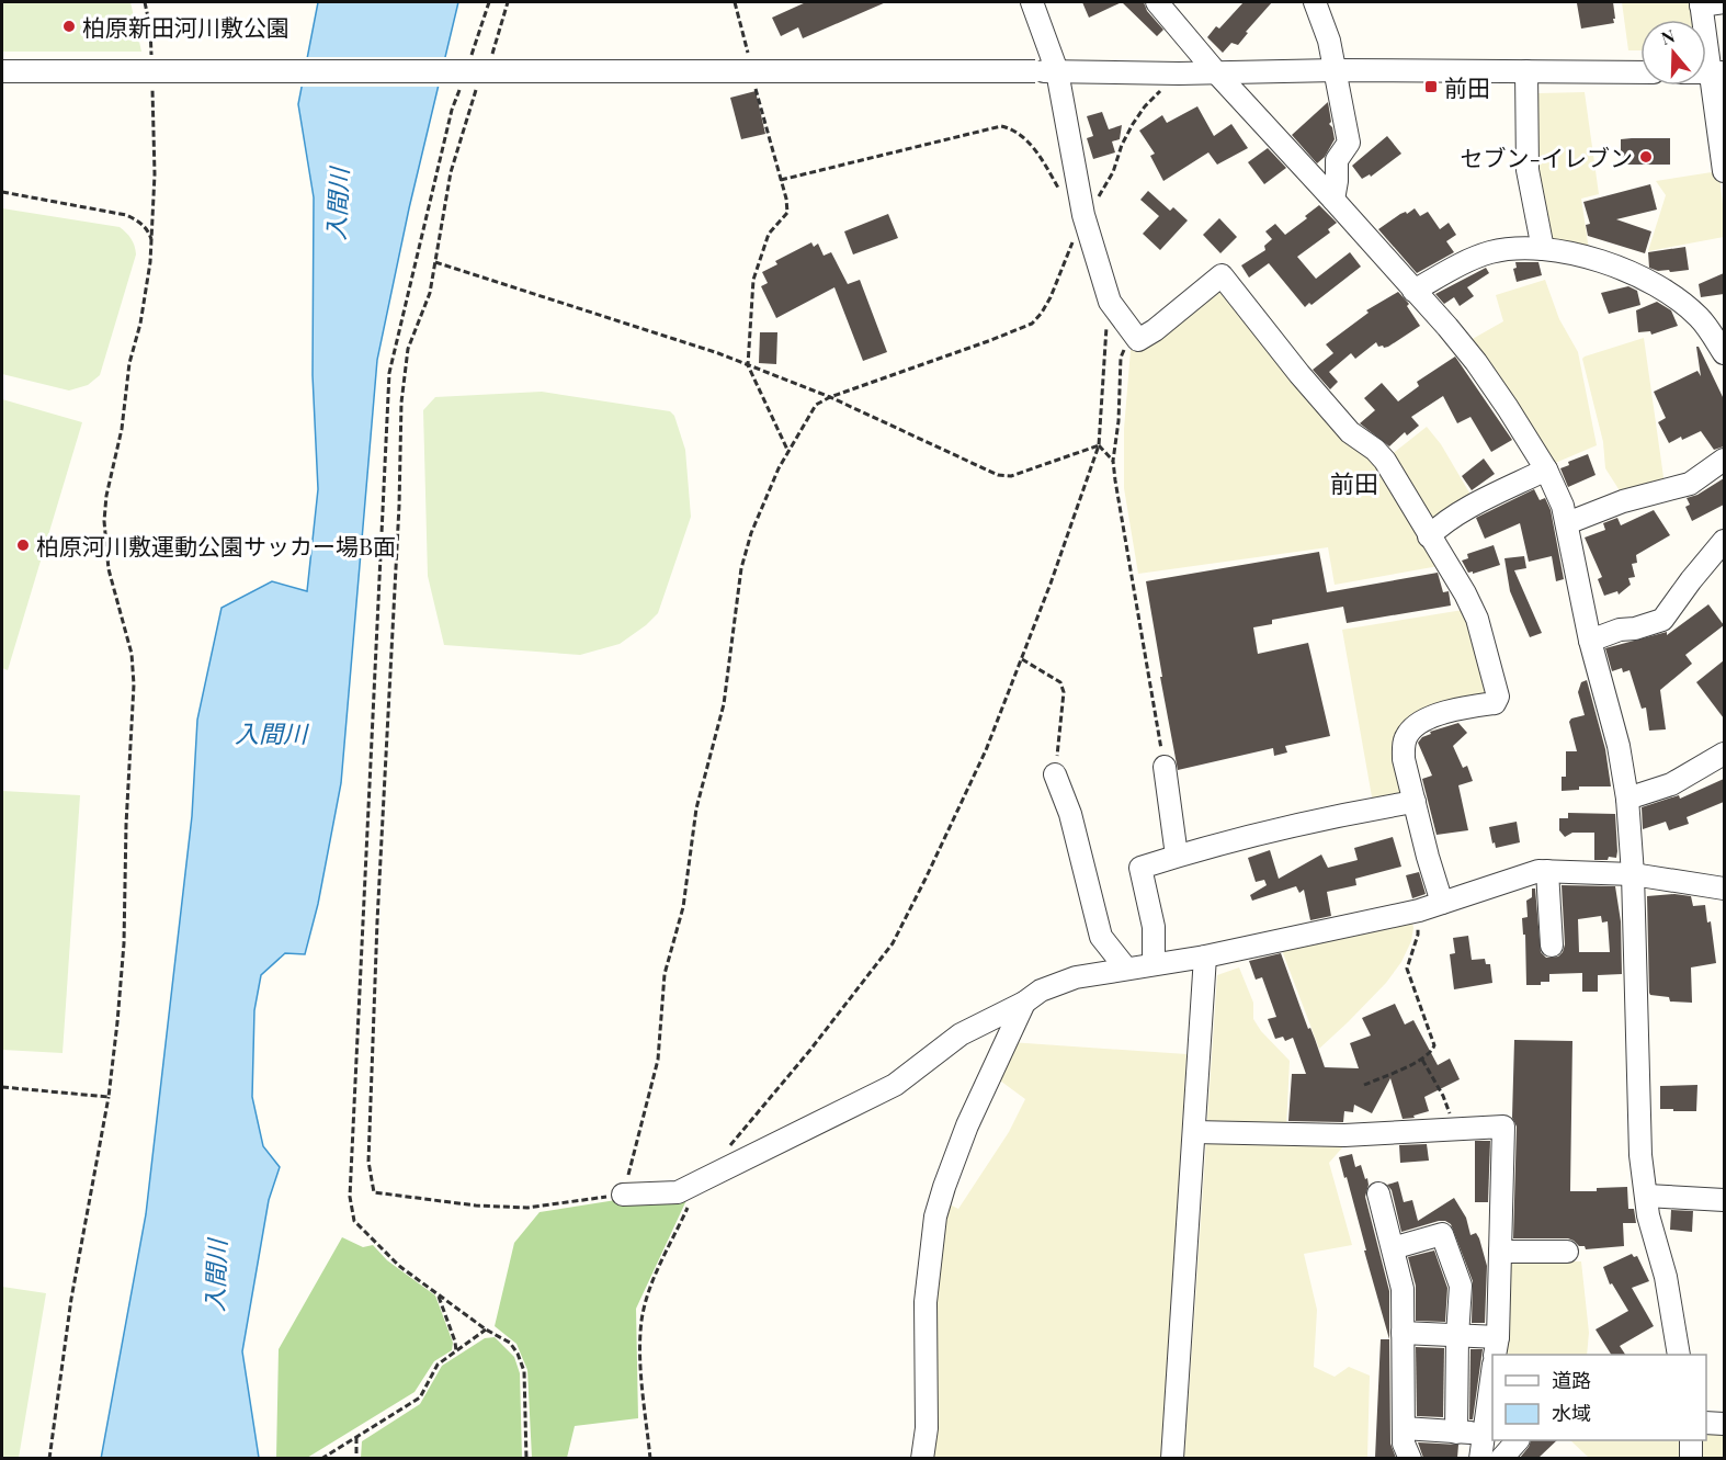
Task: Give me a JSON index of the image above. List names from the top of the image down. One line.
{"districts":["前田"],"water":["入間川"],"places":{"other":["柏原新田河川敷公園","セブン-イレブン","柏原河川敷運動公園サッカー場B面"],"transit":["前田"]},"legend":["道路","水域"],"north":"top"}
